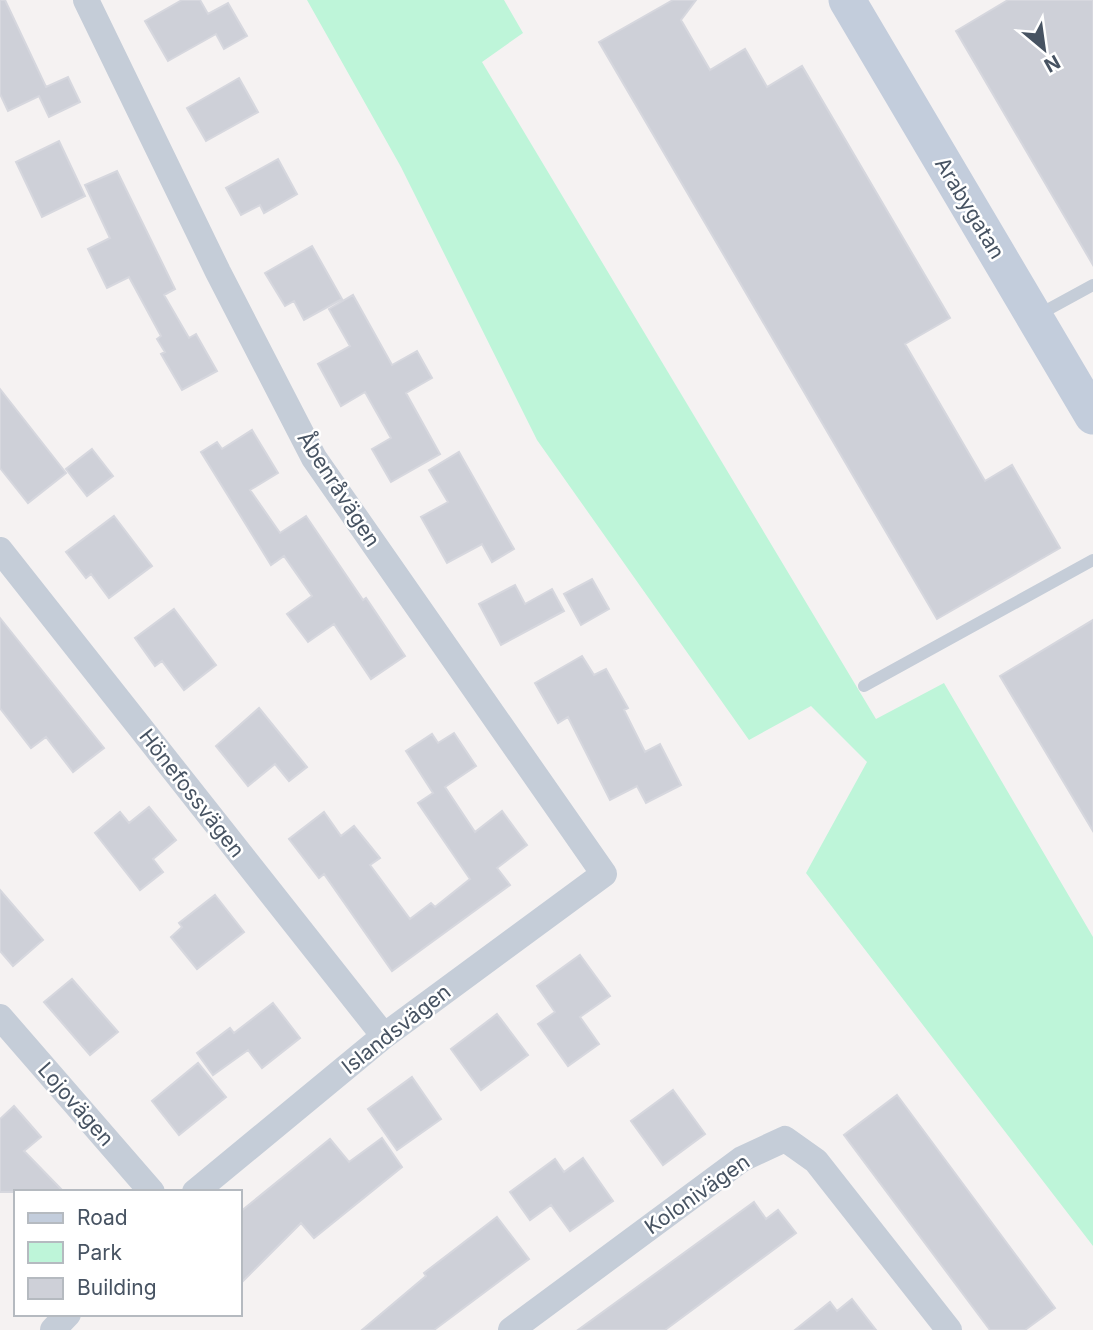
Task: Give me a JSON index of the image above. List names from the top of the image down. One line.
{"streets":{"street":["Arabygatan","Åbenråvägen","Hönefossvägen","Islandsvägen","Lojovägen","Kolonivägen"]},"crossings":[["Åbenråvägen","Islandsvägen"],["Hönefossvägen","Islandsvägen"]],"legend":["Road","Park","Building"],"north":"bottom right"}
